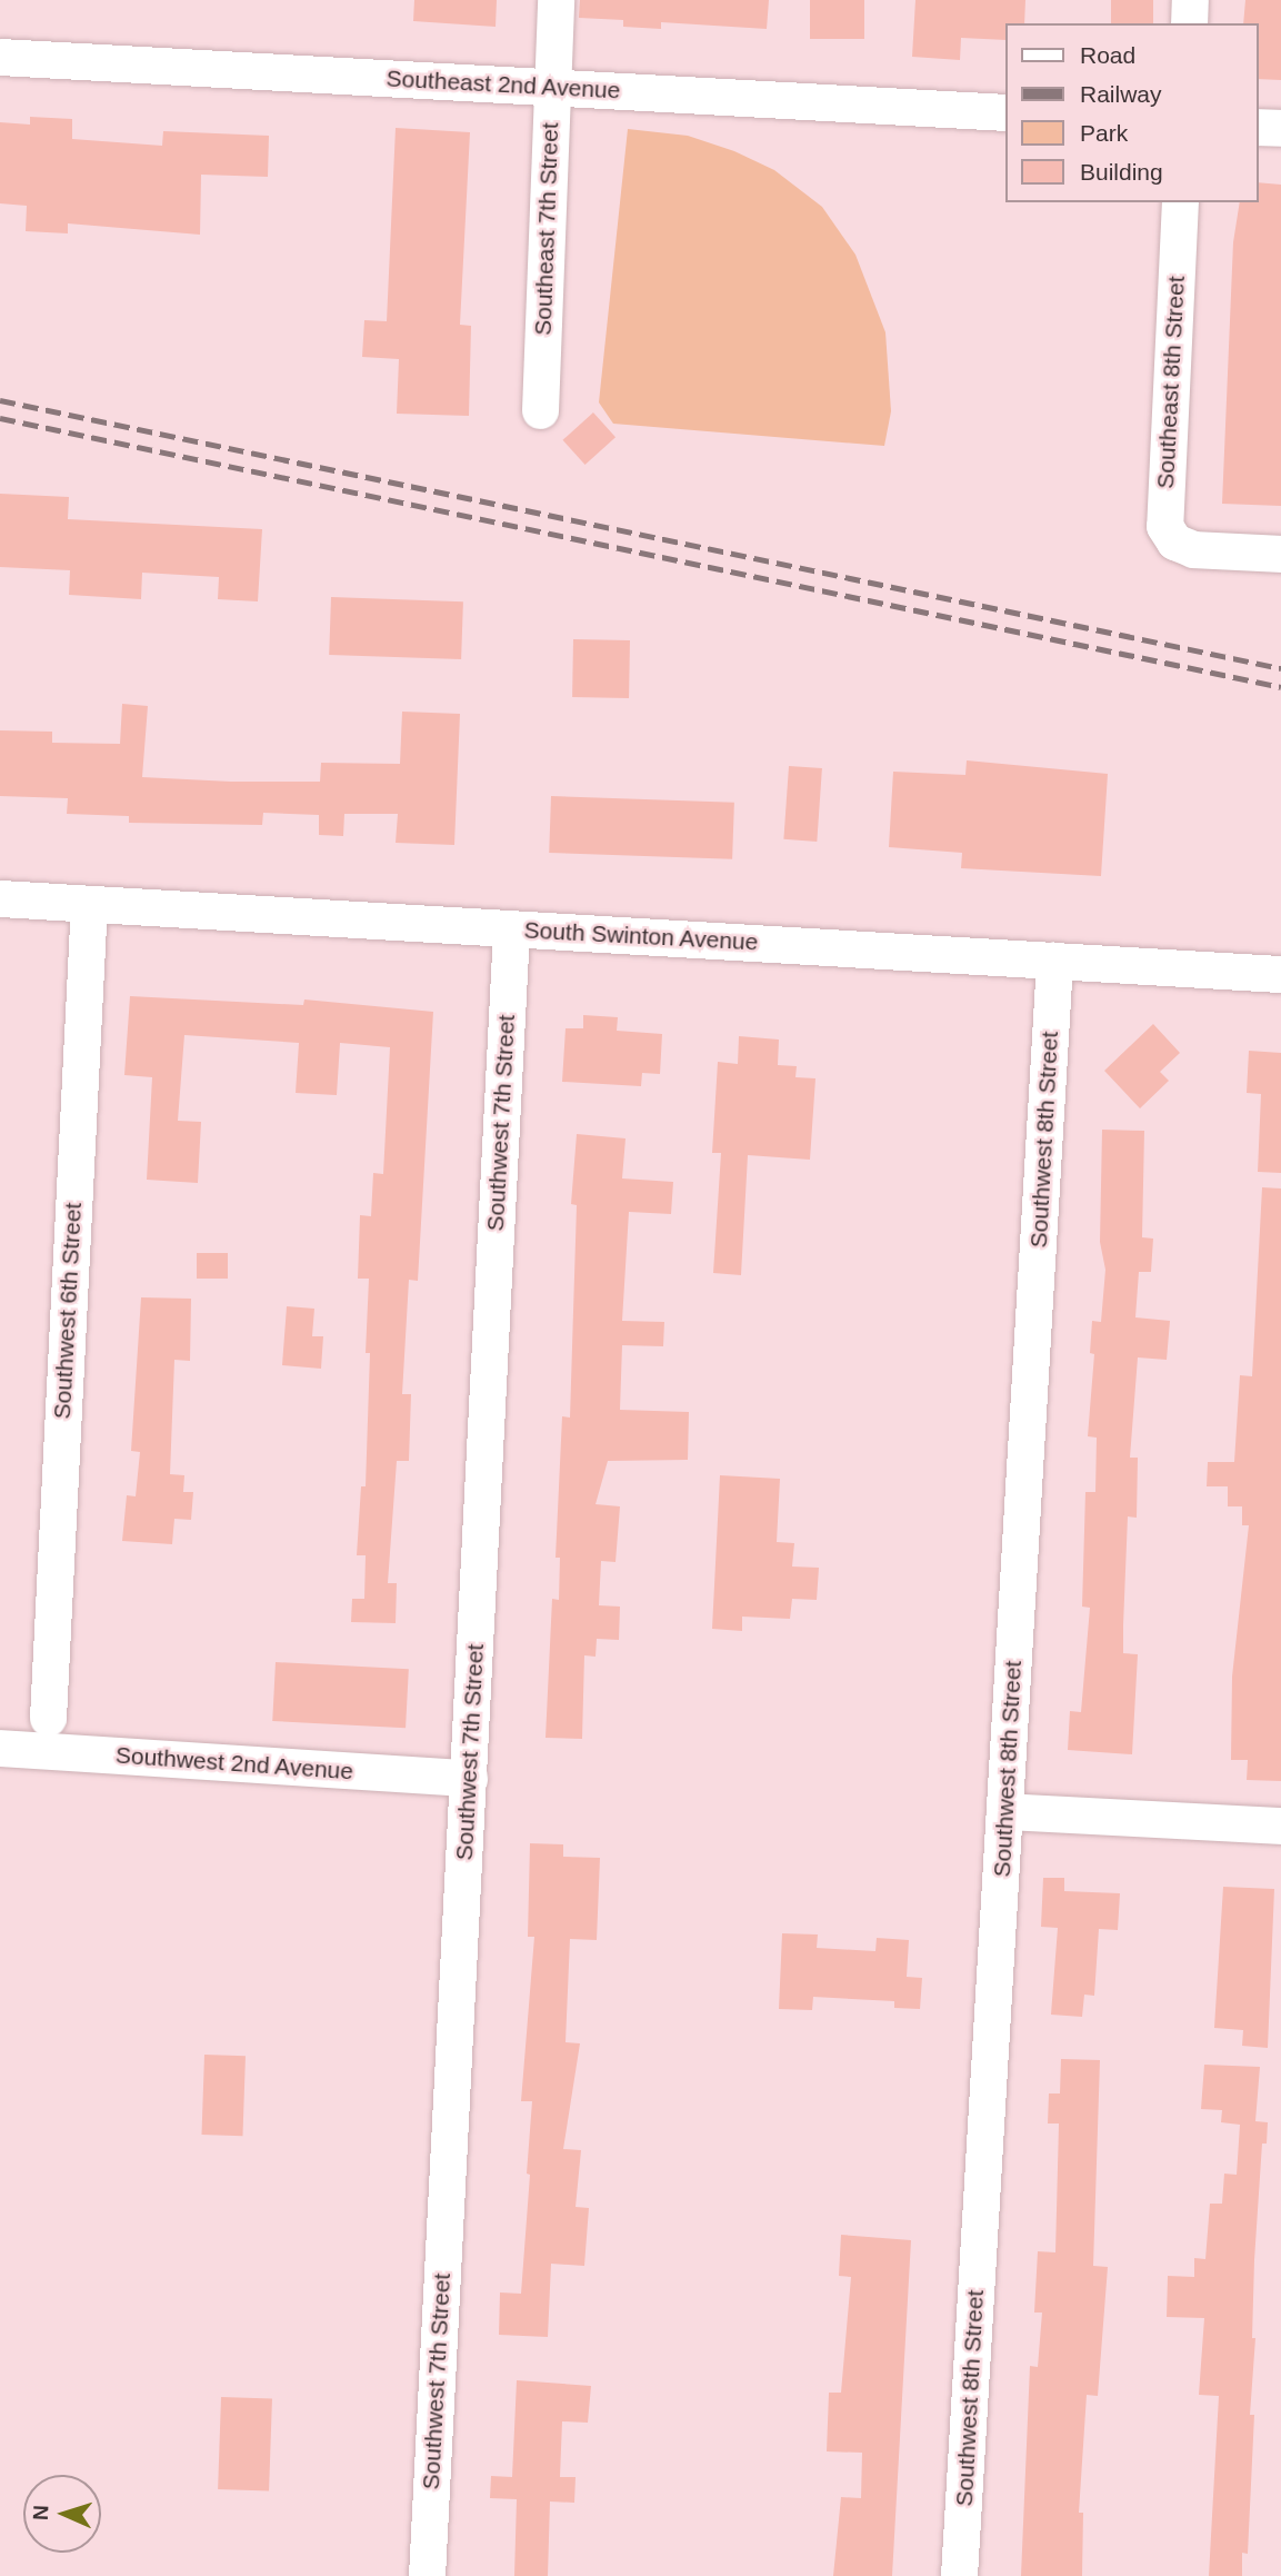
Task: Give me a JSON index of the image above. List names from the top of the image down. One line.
{"streets":{"street":["Southeast 2nd Avenue","Southeast 7th Street","Southeast 8th Street","South Swinton Avenue","Southwest 7th Street","Southwest 8th Street","Southwest 6th Street","Southwest 2nd Avenue"]},"crossings":[["Southeast 2nd Avenue","Southeast 7th Street"],["South Swinton Avenue","Southwest 7th Street"],["South Swinton Avenue","Southwest 8th Street"],["South Swinton Avenue","Southwest 6th Street"],["Southwest 7th Street","Southwest 2nd Avenue"]],"legend":["Road","Railway","Park","Building"],"north":"left"}
